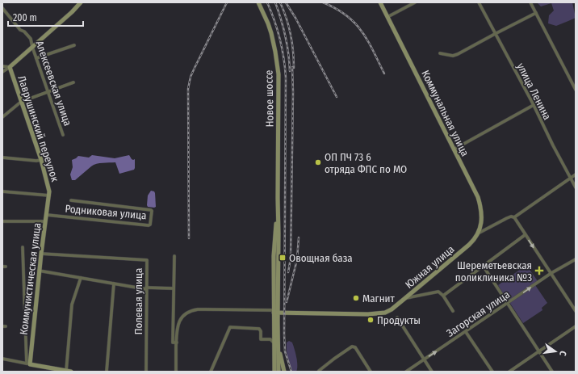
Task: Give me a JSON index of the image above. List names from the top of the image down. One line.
{"streets":{"street":["Алексеевская улица","улица Ленина","Новое шоссе","Коммунальная улица","Лаврушинский переулок","Родниковая улица","Южная улица","Коммунистическая улица","Полевая улица","Загорская улица"]},"crossings":[["Новое шоссе","Южная улица"],["Коммунальная улица","Южная улица"],["Лаврушинский переулок","Коммунистическая улица"],["Родниковая улица","Коммунистическая улица"],["Коммунистическая улица","Полевая улица"]],"one_way":["Загорская улица"],"places":{"other":["ОП ПЧ 73 6 отряда ФПС по МО","Магнит","Продукты"],"transit":["Овощная база"],"health":["Шереметьевская поликлиника №3"]},"scale_bar":"200 m","north":"right"}
